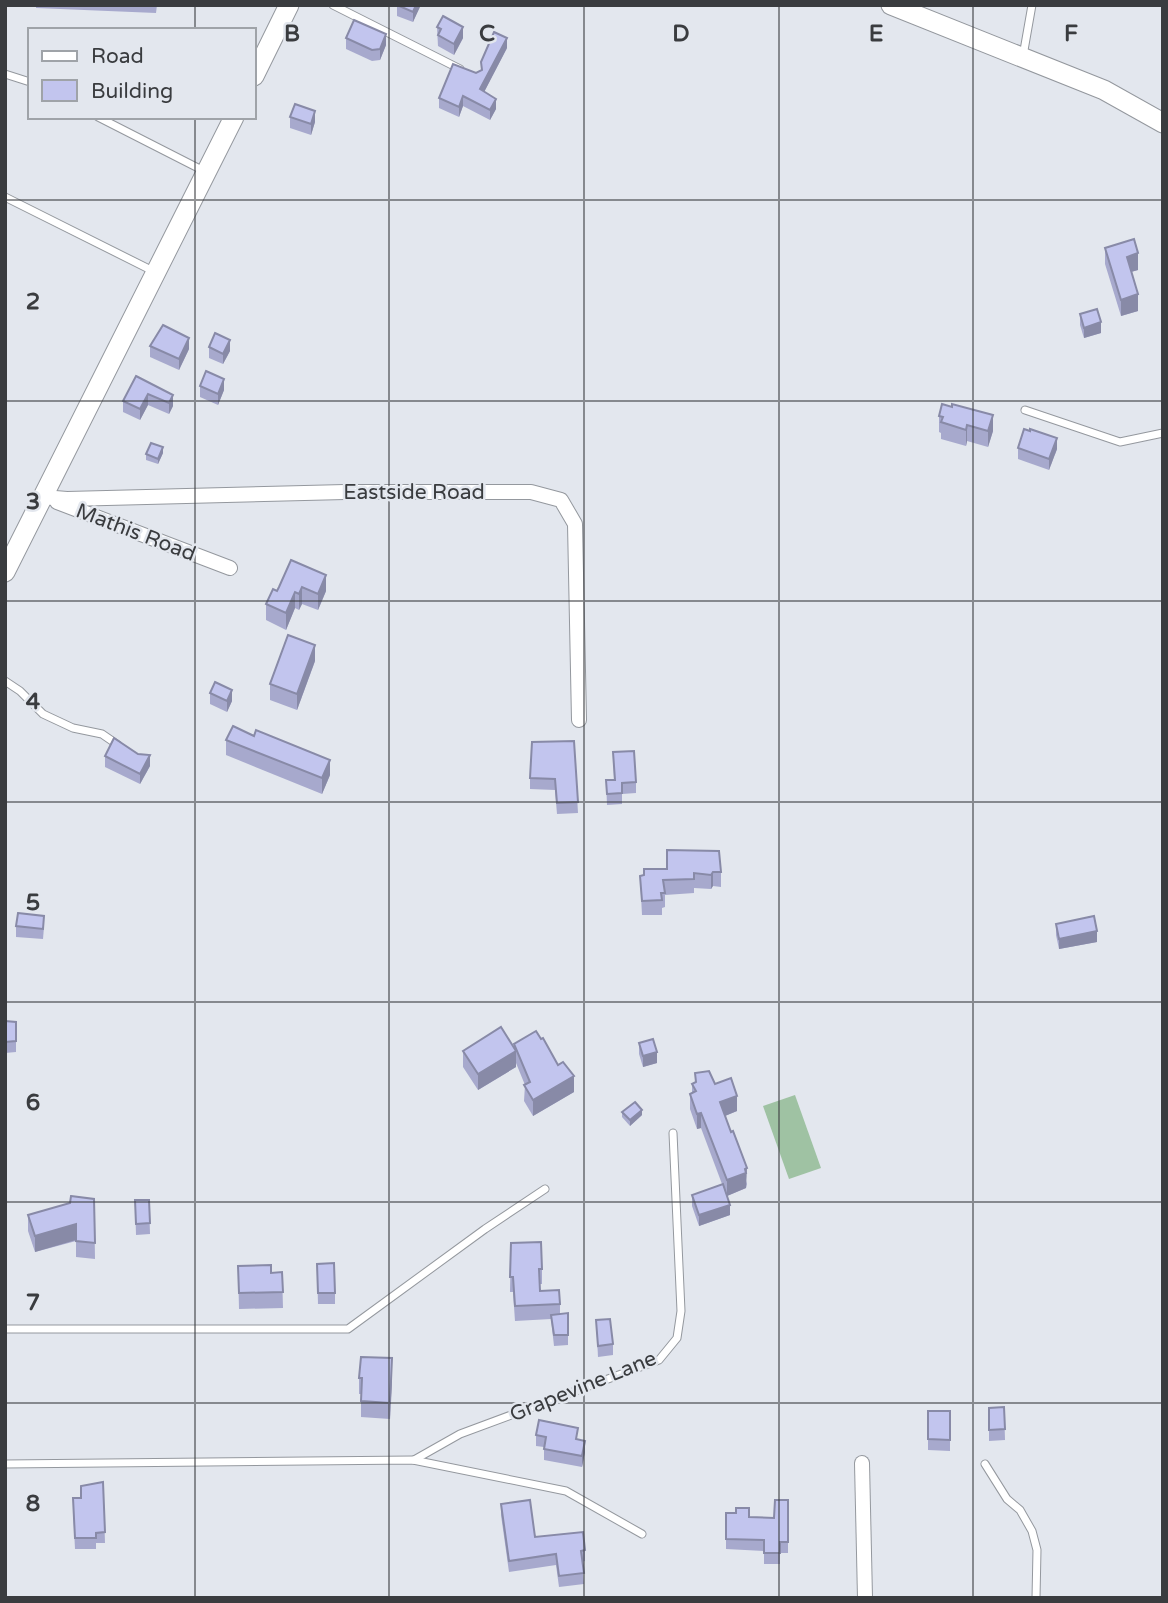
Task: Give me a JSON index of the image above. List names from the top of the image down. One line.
{"streets":{"street":["Eastside Road","Mathis Road"],"lane":["Grapevine Lane"]},"crossings":[["Eastside Road","Mathis Road"]],"legend":["Road","Building"],"grid":{"columns":["B","C","D","E","F"],"rows":["2","3","4","5","6","7","8"]}}
